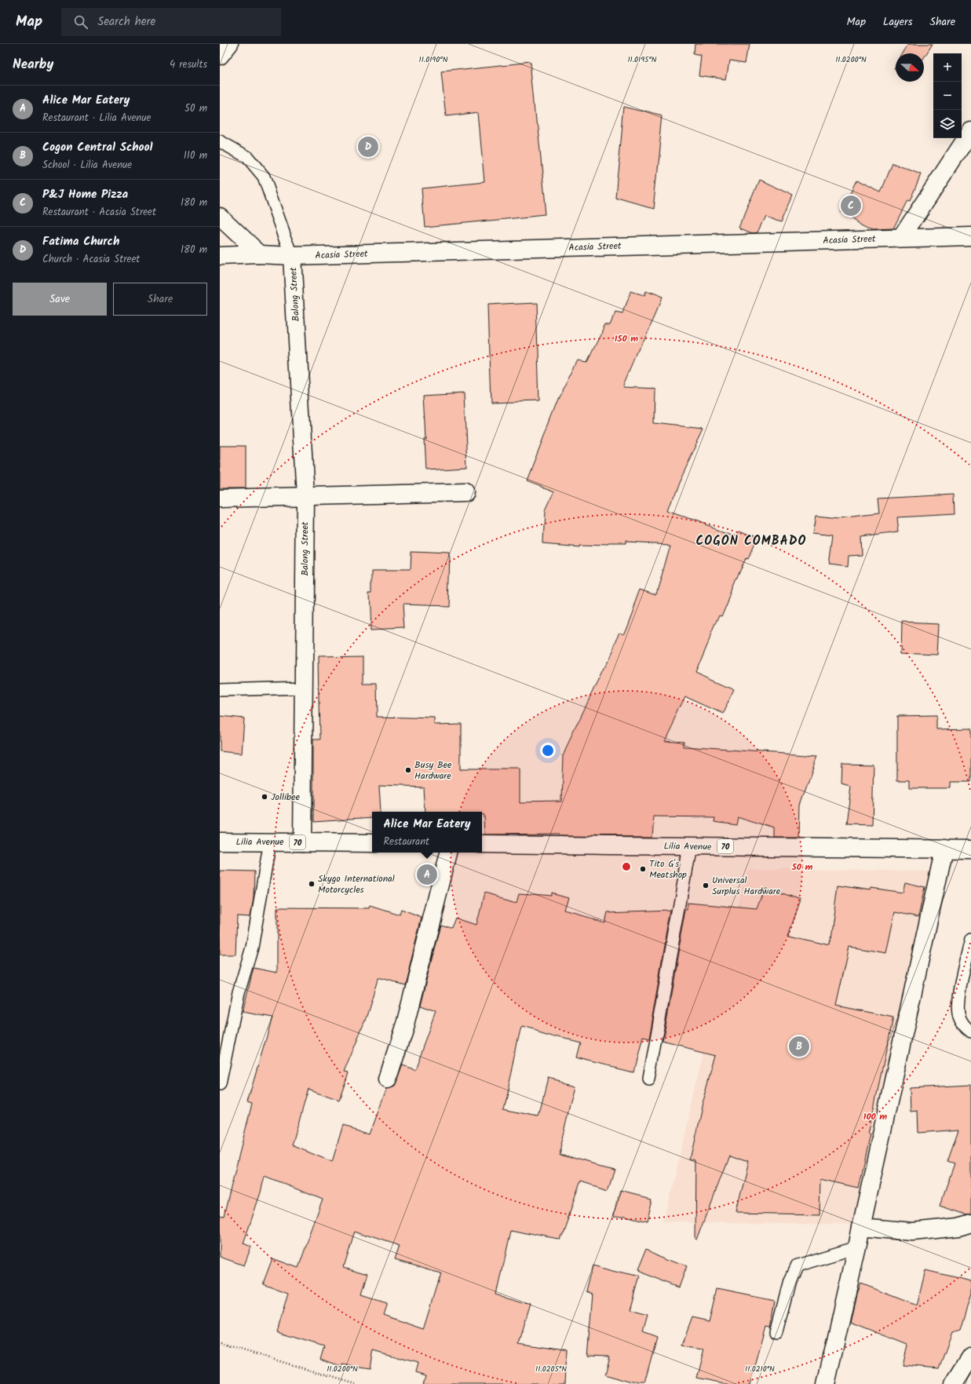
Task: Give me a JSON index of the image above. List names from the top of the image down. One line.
{"streets":{"main road":["Acasia Street","Balong Street","Lilia Avenue","70"]},"crossings":[["Acasia Street","Balong Street"],["Balong Street","Lilia Avenue"]],"districts":["COGON COMBADO"],"places":["Busy Bee Hardware","Jollibee","Tito G's Meatshop","Skygo International Motorcycles","Universal Surplus Hardware"],"north":"right","page":{"header":"Map","search":"Search here","nav":["Map","Layers","Share"],"heading":["Nearby","4 results"],"map_buttons":["+","−"],"list":[{"mark":"A","name":"Alice Mar Eatery","note":"Restaurant · Lilia Avenue","value":"50 m"},{"mark":"B","name":"Cogon Central School","note":"School · Lilia Avenue","value":"110 m"},{"mark":"C","name":"P&J Home Pizza","note":"Restaurant · Acasia Street","value":"180 m"},{"mark":"D","name":"Fatima Church","note":"Church · Acasia Street","value":"180 m"}],"pins":["D","C","A","B"],"buttons":["Save","Share"],"popup":["Alice Mar Eatery","Restaurant"]},"coordinates":["11.0190°N","11.0195°N","11.0200°N","11.0205°N","11.0210°N"],"rings":["150 m","50 m","100 m"]}
